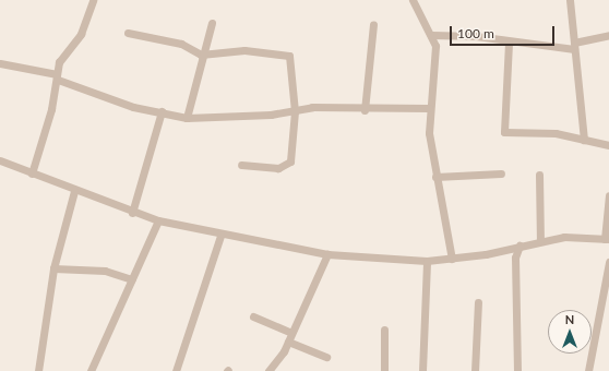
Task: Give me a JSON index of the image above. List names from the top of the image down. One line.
{"scale_bar":"100 m","north":"top"}
